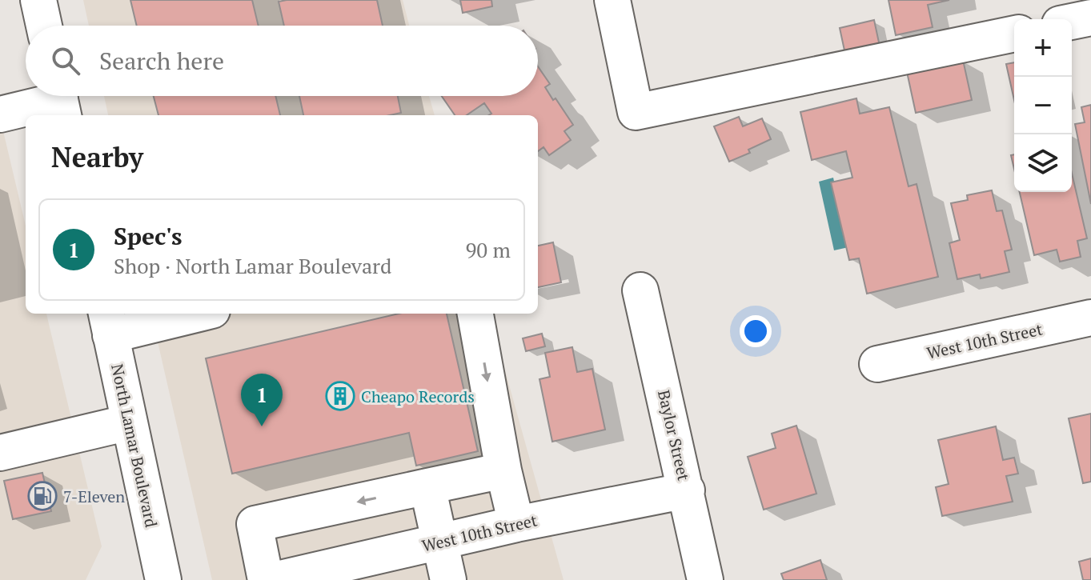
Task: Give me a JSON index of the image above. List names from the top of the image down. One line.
{"streets":{"street":["West 10th Street","Baylor Street","North Lamar Boulevard"]},"crossings":[["West 10th Street","Baylor Street"]],"places":{"building":["Cheapo Records"],"fuel station":["7-Eleven"]},"page":{"map_buttons":["+","−"],"search":"Search here","heading":"Nearby","list":[{"mark":"1","name":"Spec's","note":"Shop · North Lamar Boulevard","value":"90 m"}],"pins":"1"}}
